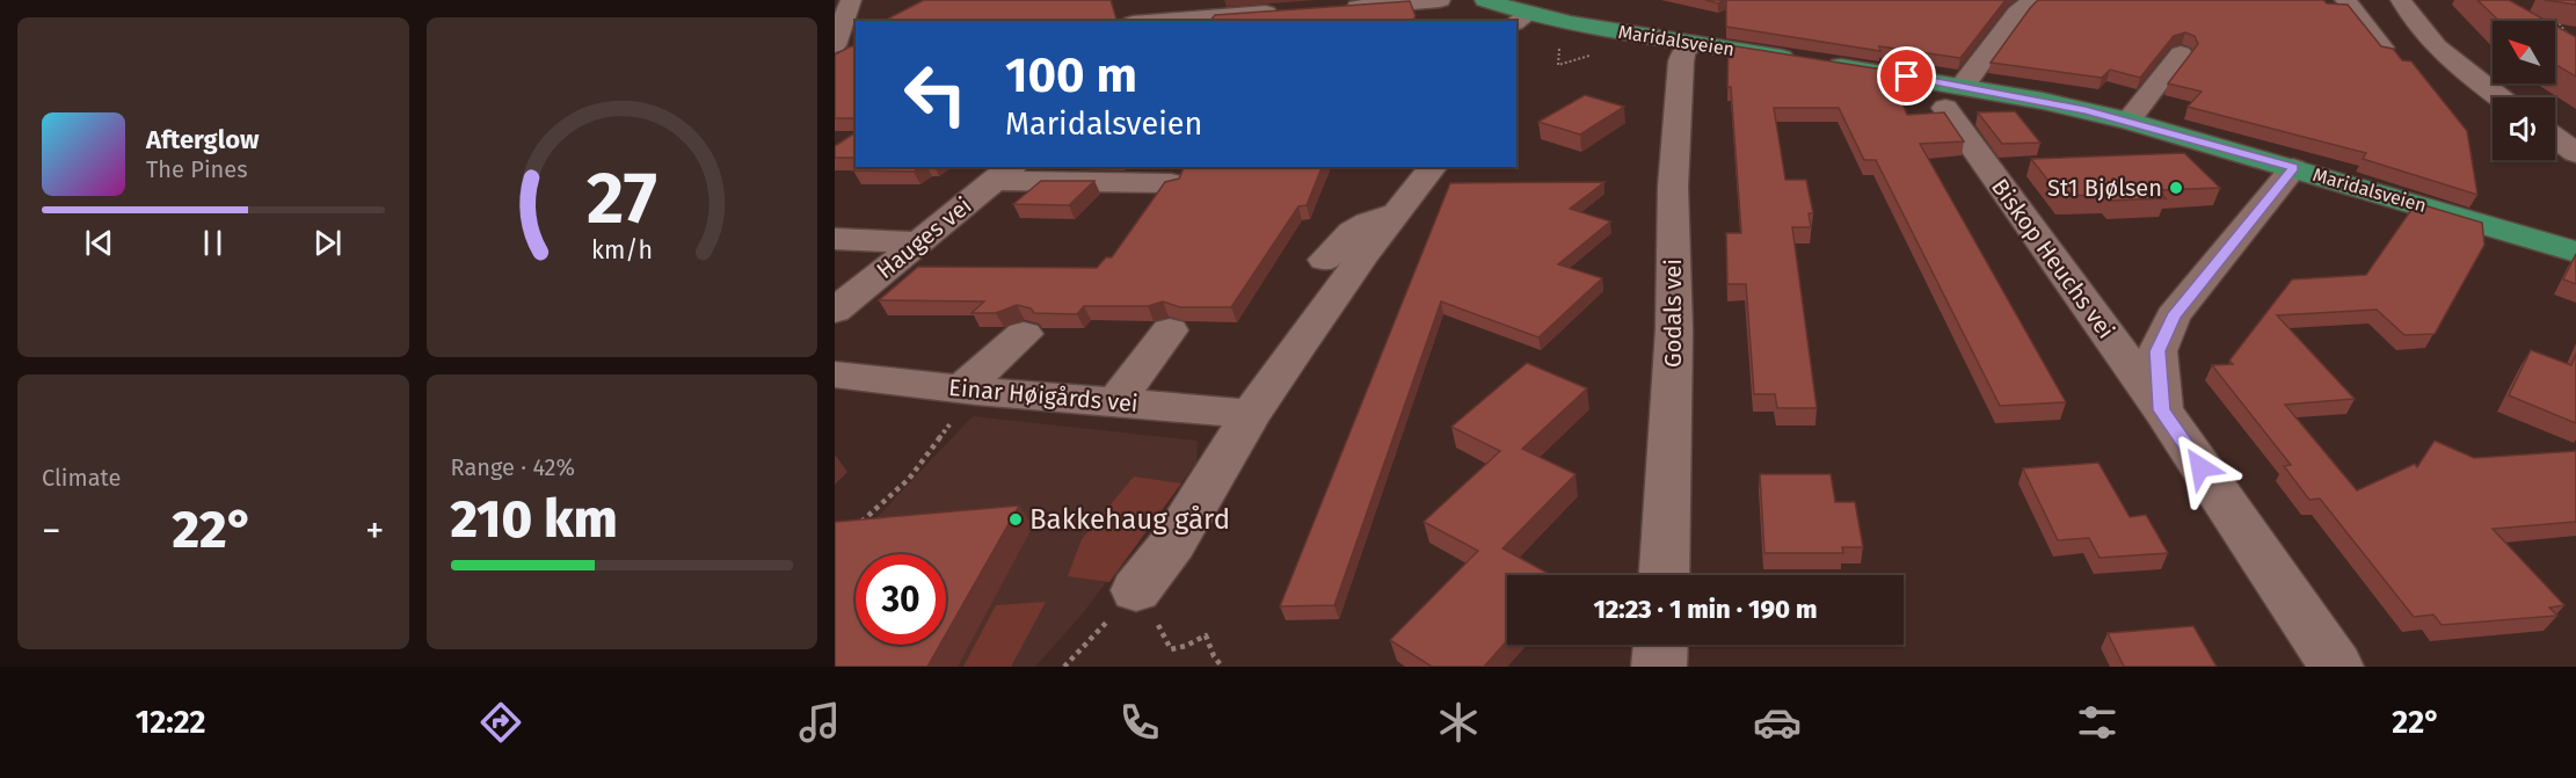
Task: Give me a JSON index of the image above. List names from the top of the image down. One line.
{"streets":{"main road":["Maridalsveien"],"street":["Hauges vei","Biskop Heuchs vei","Godals vei","Einar Høigårds vei"]},"crossings":[["Maridalsveien","Biskop Heuchs vei"],["Maridalsveien","Godals vei"]],"places":["St1 Bjølsen","Bakkehaug gård"],"north":"top left","page":{"turn":["100 m","Maridalsveien"],"song":["Afterglow","The Pines"],"tile":["Climate",["Range · 42%","210 km"]],"heat":["−","22°","+"],"limit":"30","trip":"12:23 · 1 min · 190 m","tabs":["12:22","22°"],"gauge":["27","km/h"]}}
